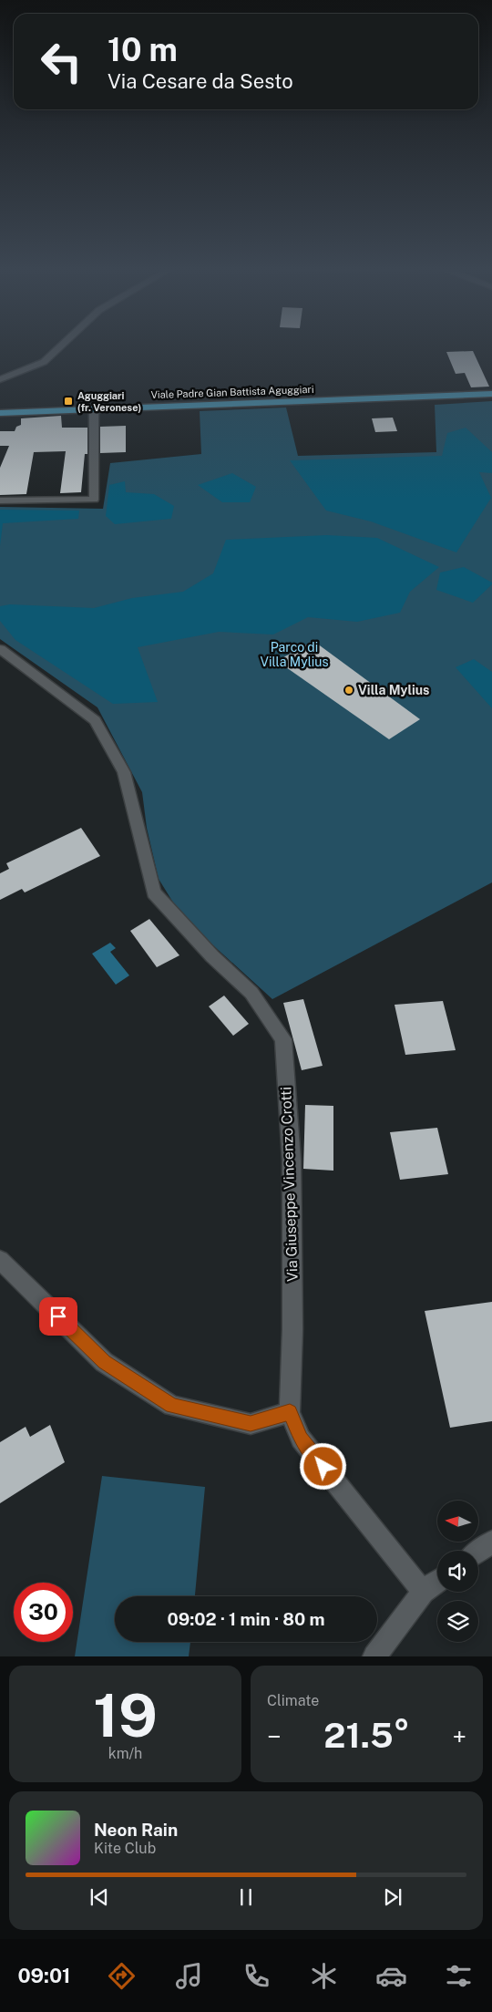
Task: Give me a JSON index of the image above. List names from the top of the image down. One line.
{"streets":{"main road":["Viale Padre Gian Battista Aguggiari"],"street":["Via Giuseppe Vincenzo Crotti"]},"parks":["Parco di Villa Mylius"],"places":{"transit":["Aguggiari (fr. Veronese)"],"other":["Villa Mylius"]},"north":"left","page":{"turn":["10 m","Via Cesare da Sesto"],"limit":"30","trip":"09:02 · 1 min · 80 m","tile":[["19","km/h"],"Climate"],"heat":["−","21.5°","+"],"song":["Neon Rain","Kite Club"],"tabs":"09:01"}}
